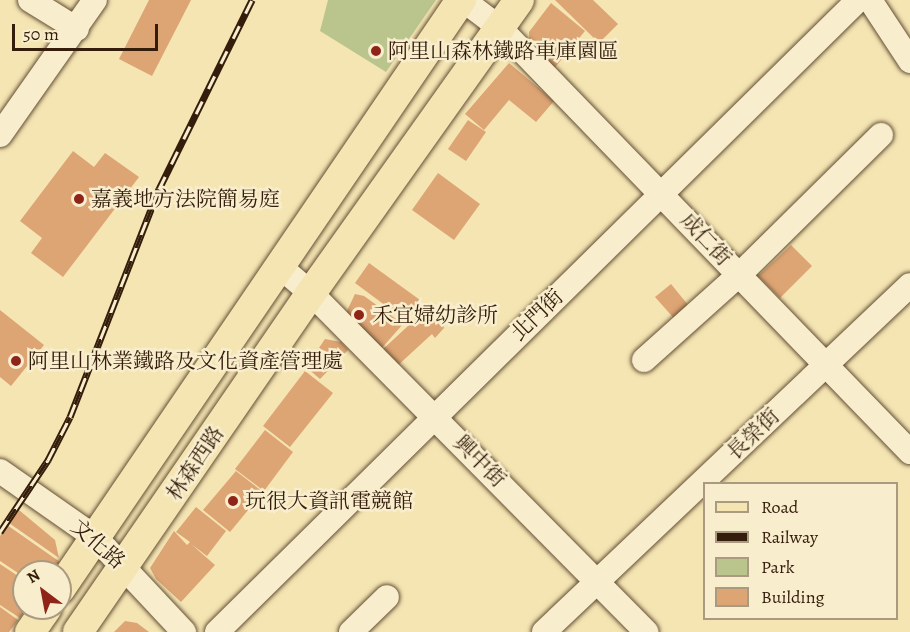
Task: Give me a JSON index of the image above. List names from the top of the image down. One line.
{"streets":{"main road":["林森西路"],"street":["成仁街","北門街","長榮街","興中街","文化路"]},"crossings":[["成仁街","北門街"],["成仁街","長榮街"],["成仁街","林森西路"],["北門街","興中街"],["長榮街","興中街"],["興中街","林森西路"],["林森西路","文化路"]],"places":["阿里山森林鐵路車庫園區","嘉義地方法院簡易庭","禾宜婦幼診所","阿里山林業鐵路及文化資產管理處","玩很大資訊電競館"],"legend":["Road","Railway","Park","Building"],"scale_bar":"50 m","north":"top left"}
